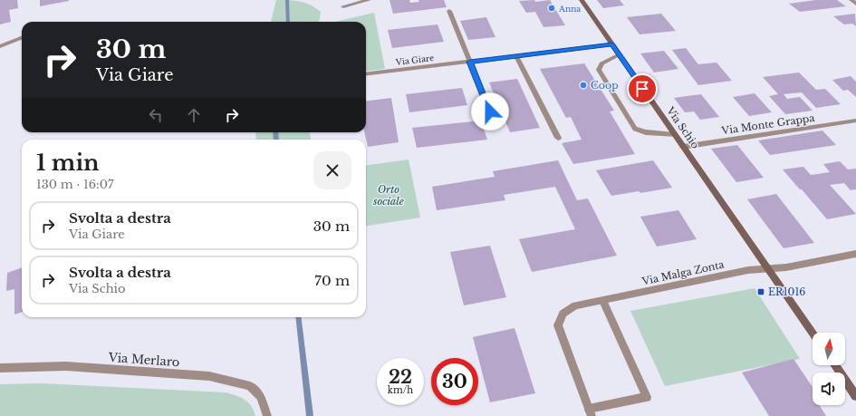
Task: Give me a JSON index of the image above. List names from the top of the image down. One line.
{"streets":{"street":["Via Giare","Via Monte Grappa","Via Schio","Via Malga Zonta","Via Merlaro"]},"crossings":[["Via Giare","Via Schio"],["Via Monte Grappa","Via Schio"],["Via Schio","Via Malga Zonta"]],"parks":["Orto sociale"],"places":{"other":["Anna","Coop"],"transit":["ER1016"]},"north":"top","page":{"turn":["30 m","Via Giare"],"heading":["1 min","130 m · 16:07"],"list":[{"name":"Svolta a destra","note":"Via Giare","value":"30 m"},{"name":"Svolta a destra","note":"Via Schio","value":"70 m"}],"speed":"22 km/h","limit":"30"}}
